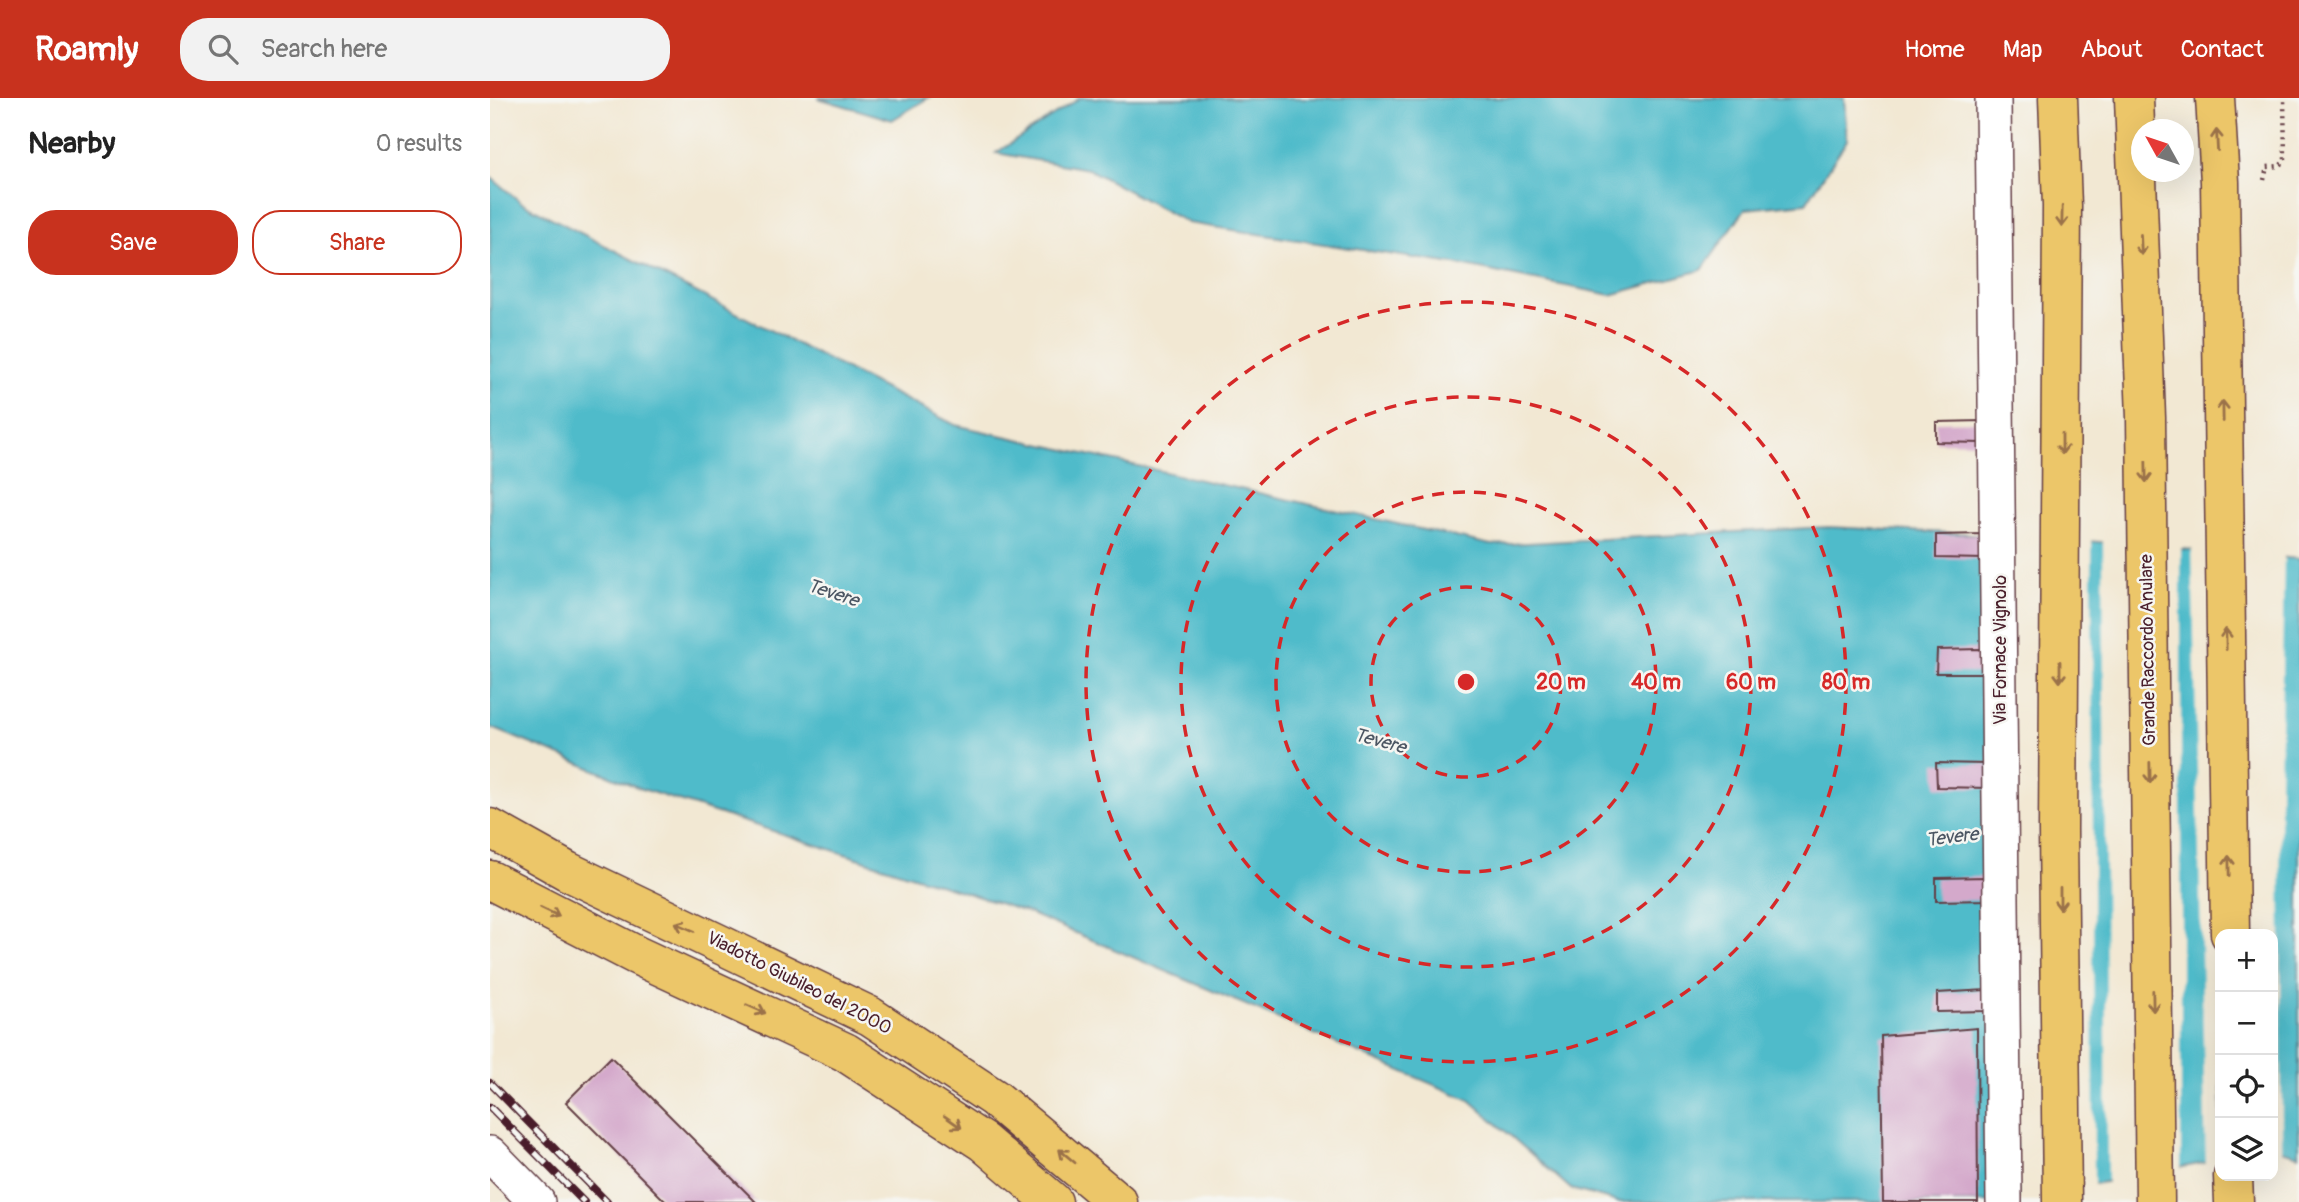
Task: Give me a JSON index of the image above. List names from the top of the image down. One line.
{"streets":{"highway":["Grande Raccordo Anulare","Viadotto Giubileo del 2000"],"street":["Via Fornace Vignolo"]},"water":["Tevere"],"north":"top left","page":{"header":"Roamly","search":"Search here","nav":["Home","Map","About","Contact"],"heading":["Nearby","0 results"],"buttons":["Save","Share"],"map_buttons":["+","−"]},"rings":["20 m","40 m","60 m","80 m"]}
